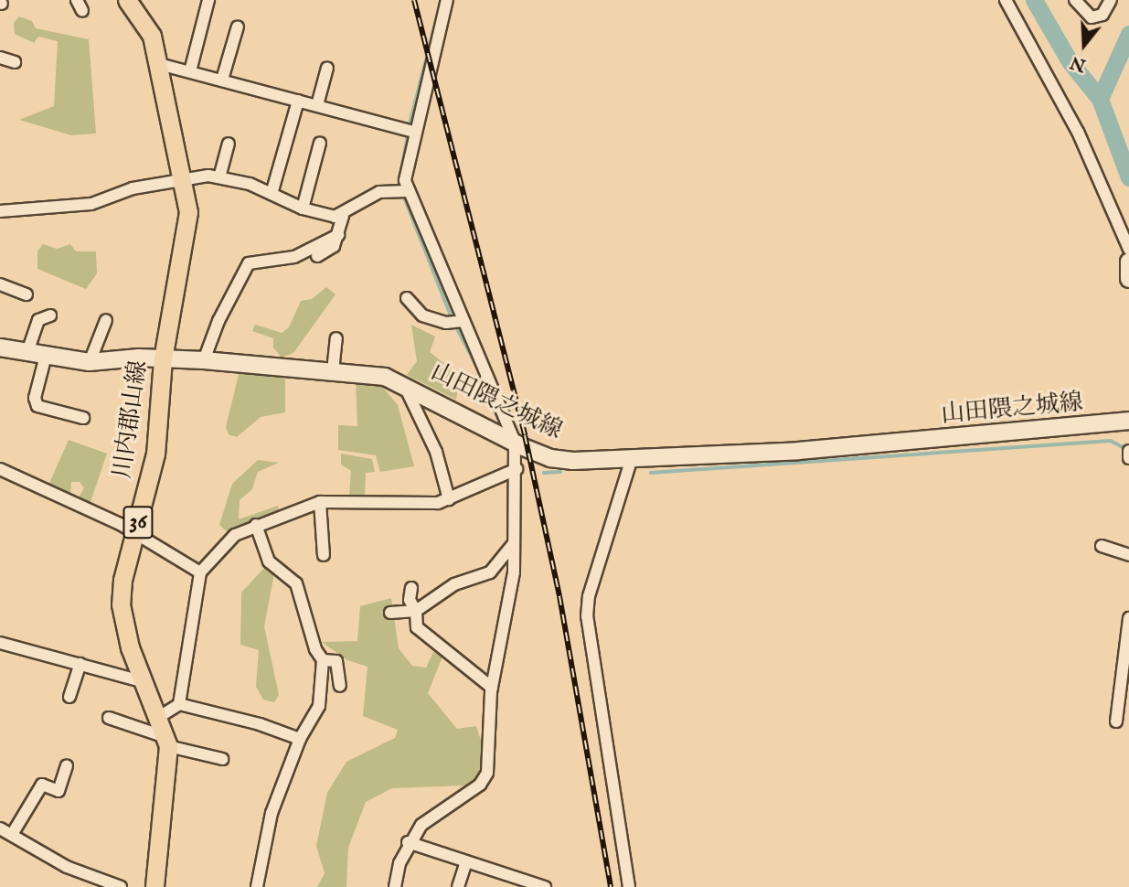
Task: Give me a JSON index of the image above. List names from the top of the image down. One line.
{"streets":{"main road":["山田隈之城線","川内郡山線","36"]},"crossings":[["山田隈之城線","川内郡山線"]],"north":"bottom"}
